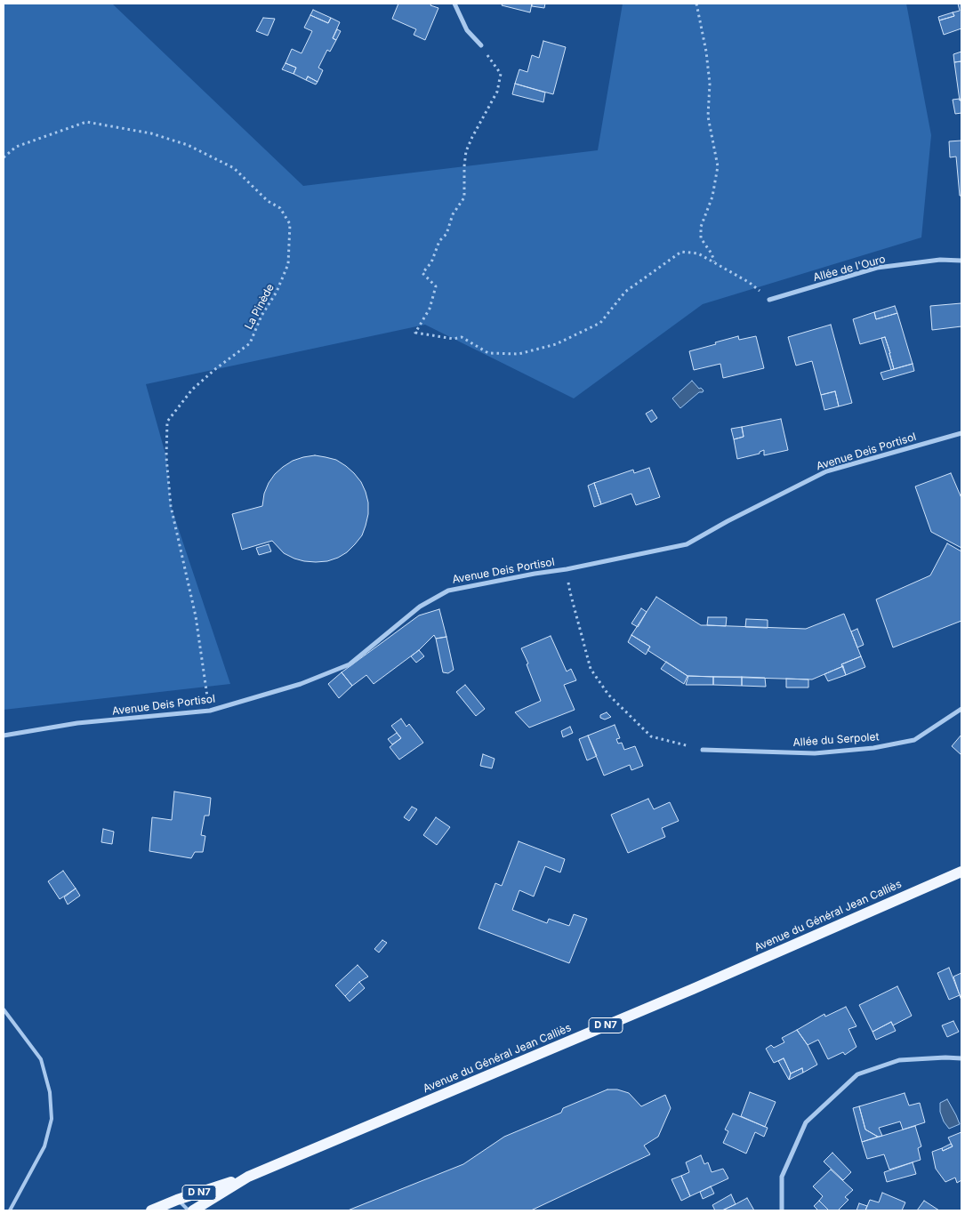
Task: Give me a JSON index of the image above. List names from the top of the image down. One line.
{"streets":{"main road":["Avenue du Général Jean Calliès","D N7"],"street":["Allée de l'Ouro","Avenue Deis Portisol","Allée du Serpolet"],"path":["La Pinède"]},"crossings":[["La Pinède","Avenue Deis Portisol"],["Avenue du Général Jean Calliès","D N7"]]}
